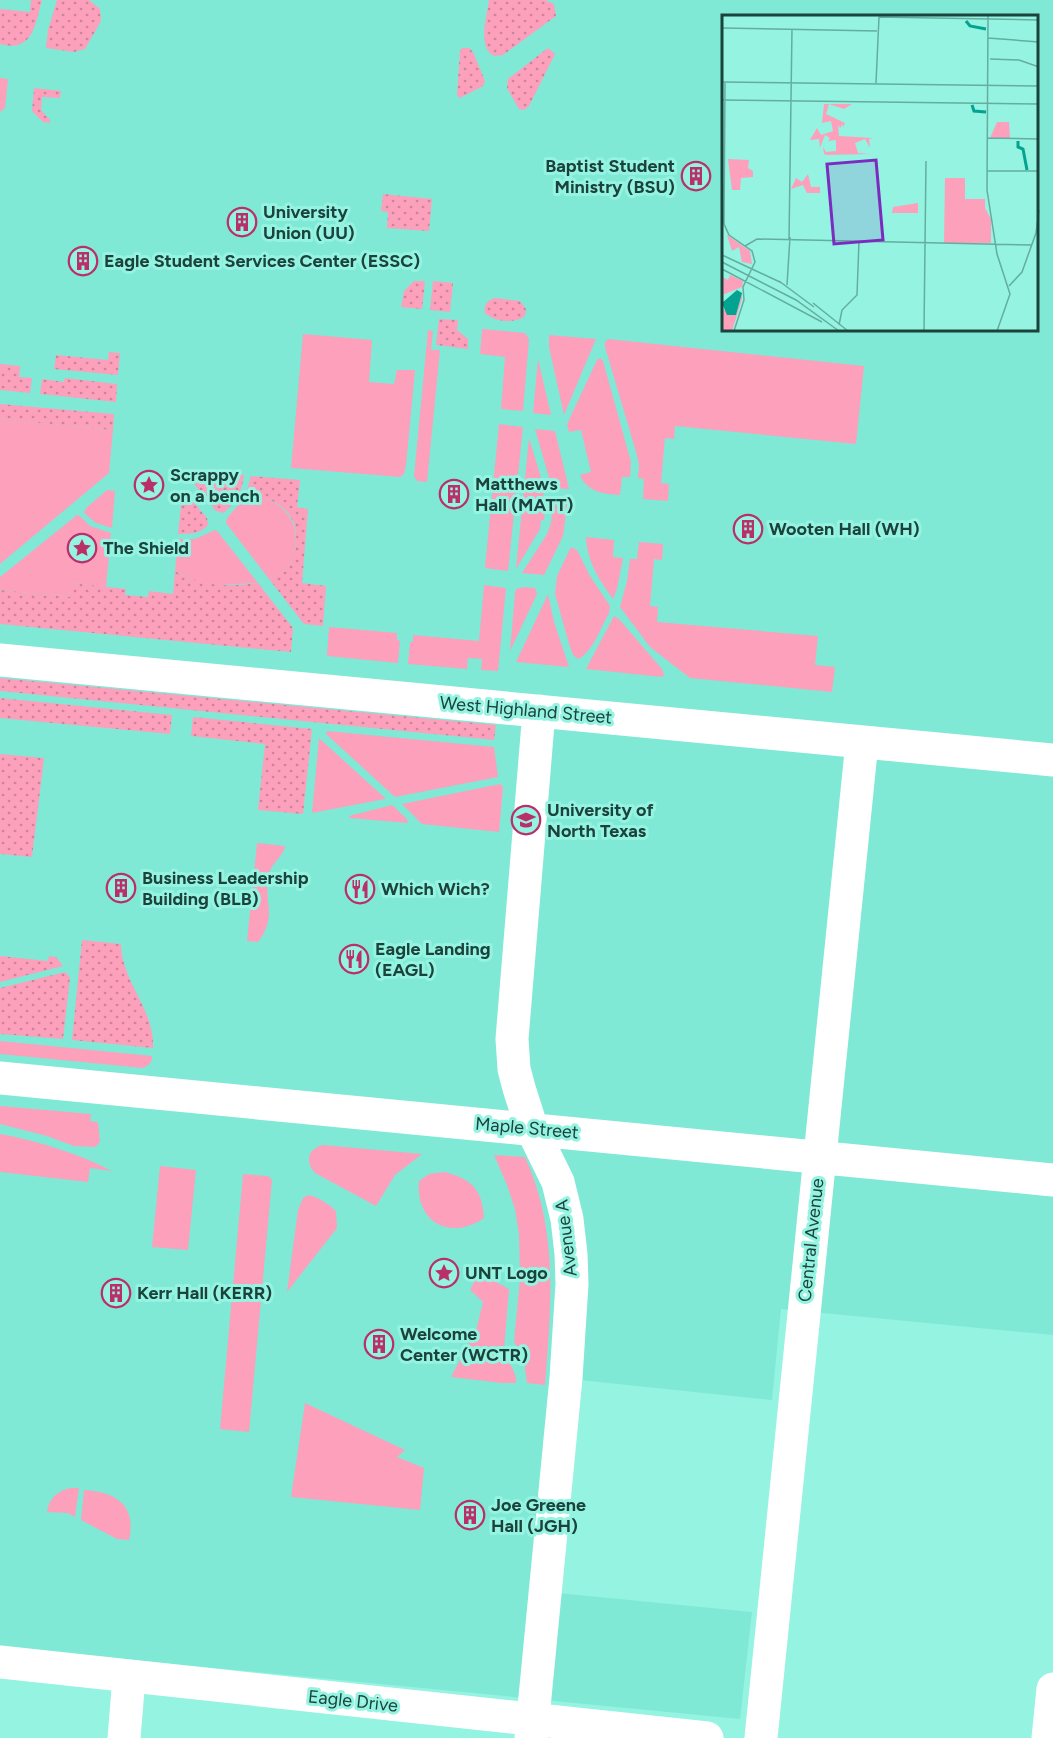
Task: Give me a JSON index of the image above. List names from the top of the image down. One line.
{"streets":{"street":["West Highland Street","Maple Street","Avenue A","Central Avenue","Eagle Drive"]},"crossings":[["West Highland Street","Avenue A"],["West Highland Street","Central Avenue"],["Maple Street","Avenue A"],["Maple Street","Central Avenue"],["Avenue A","Eagle Drive"]],"places":{"building":["Baptist Student Ministry (BSU)","University Union (UU)","Eagle Student Services Center (ESSC)","Matthews Hall (MATT)","Wooten Hall (WH)","Business Leadership Building (BLB)","Kerr Hall (KERR)","Welcome Center (WCTR)","Joe Greene Hall (JGH)"],"place":["Scrappy on a bench","The Shield","UNT Logo"],"school or university":["University of North Texas"],"restaurant":["Which Wich?","Eagle Landing (EAGL)"]}}
